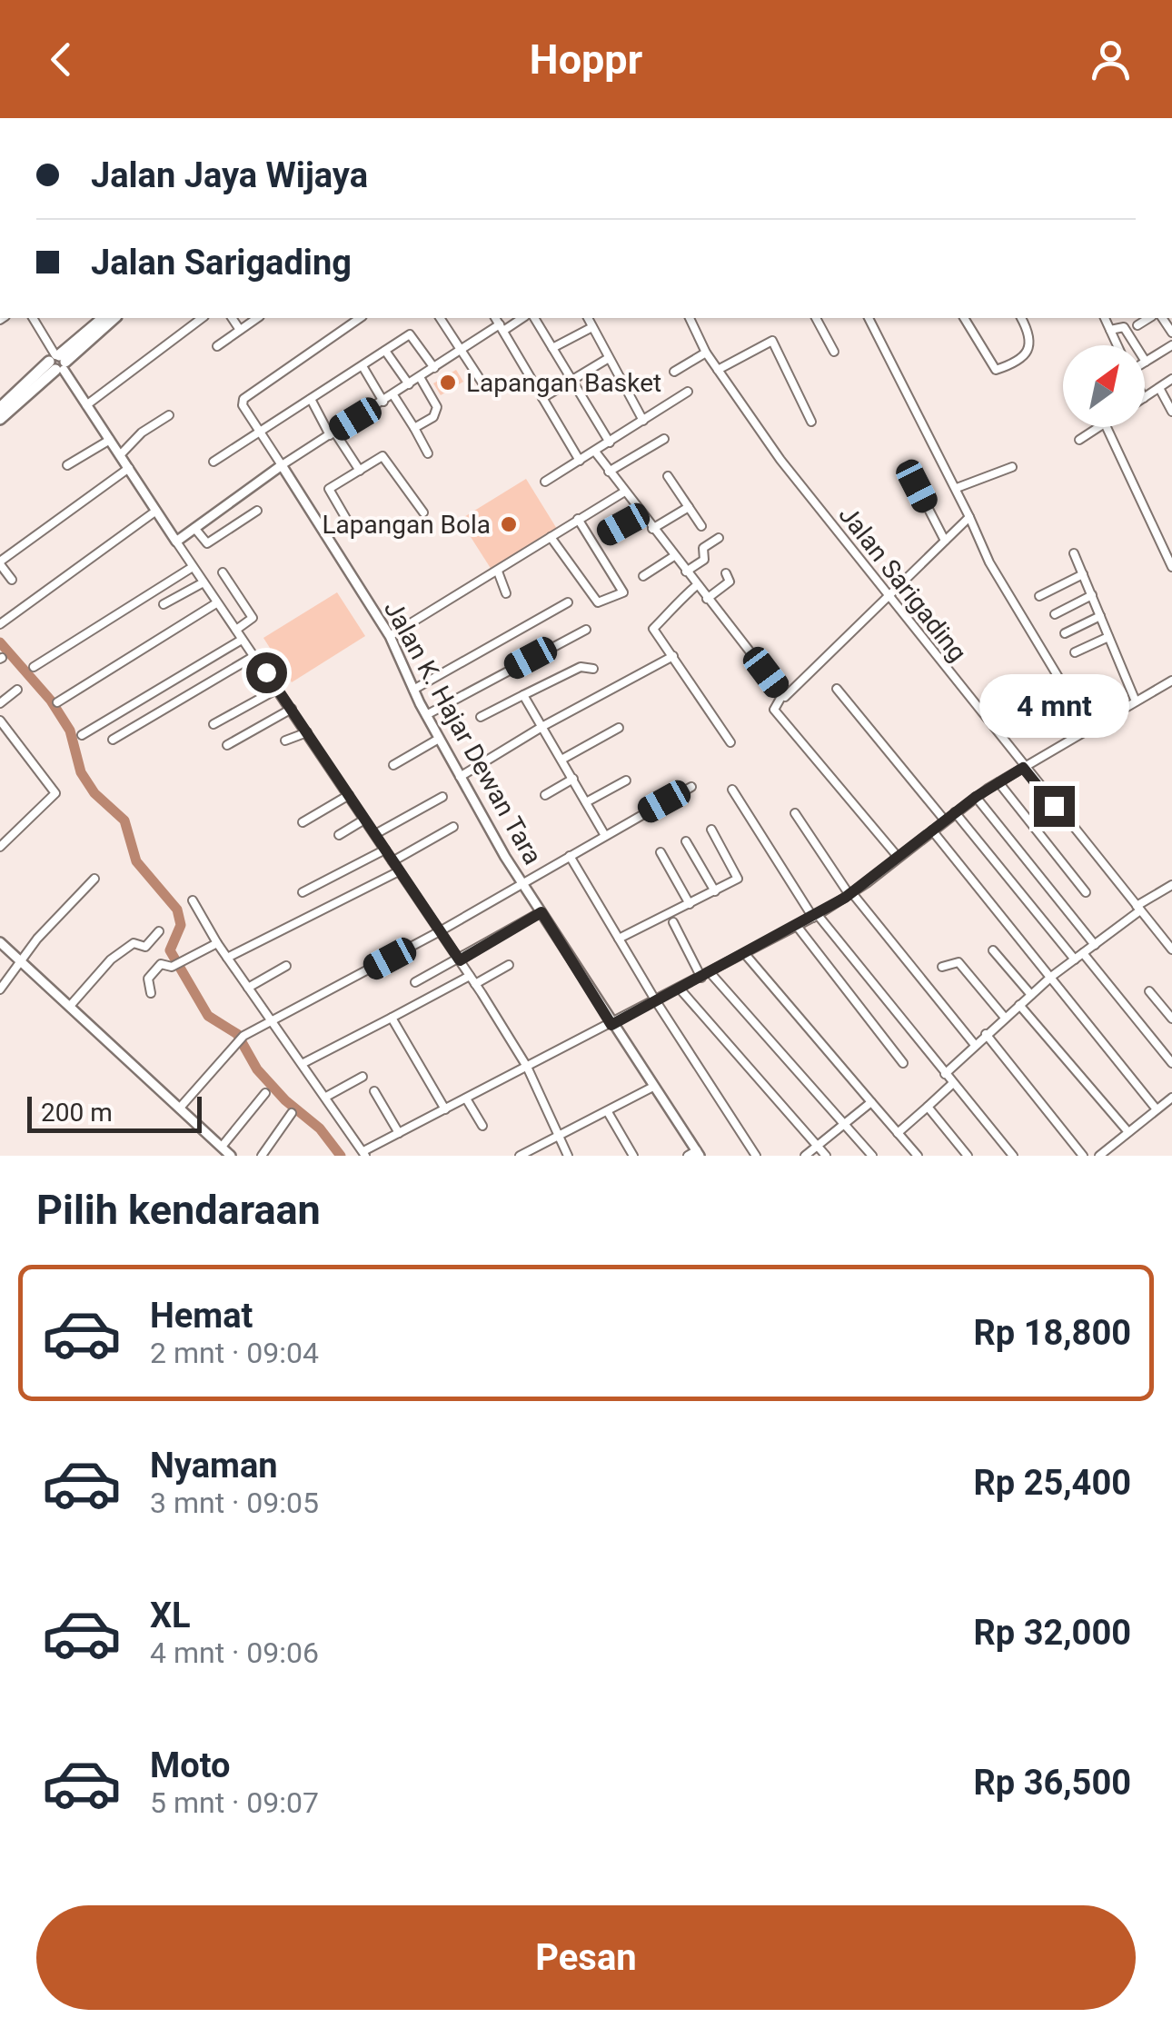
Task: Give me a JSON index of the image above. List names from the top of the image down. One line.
{"streets":{"street":["Jalan Sarigading","Jalan K. Hajar Dewan Tara"]},"places":["Lapangan Basket","Lapangan Bola"],"scale_bar":"200 m","north":"top right","page":{"header":"Hoppr","banner":["Jalan Jaya Wijaya","Jalan Sarigading"],"bubble":"4 mnt","scale":"200 m","heading":"Pilih kendaraan","list":[{"name":"Hemat","note":"2 mnt · 09:04","value":"Rp 18,800"},{"name":"Nyaman","note":"3 mnt · 09:05","value":"Rp 25,400"},{"name":"XL","note":"4 mnt · 09:06","value":"Rp 32,000"},{"name":"Moto","note":"5 mnt · 09:07","value":"Rp 36,500"}],"buttons":"Pesan"}}
